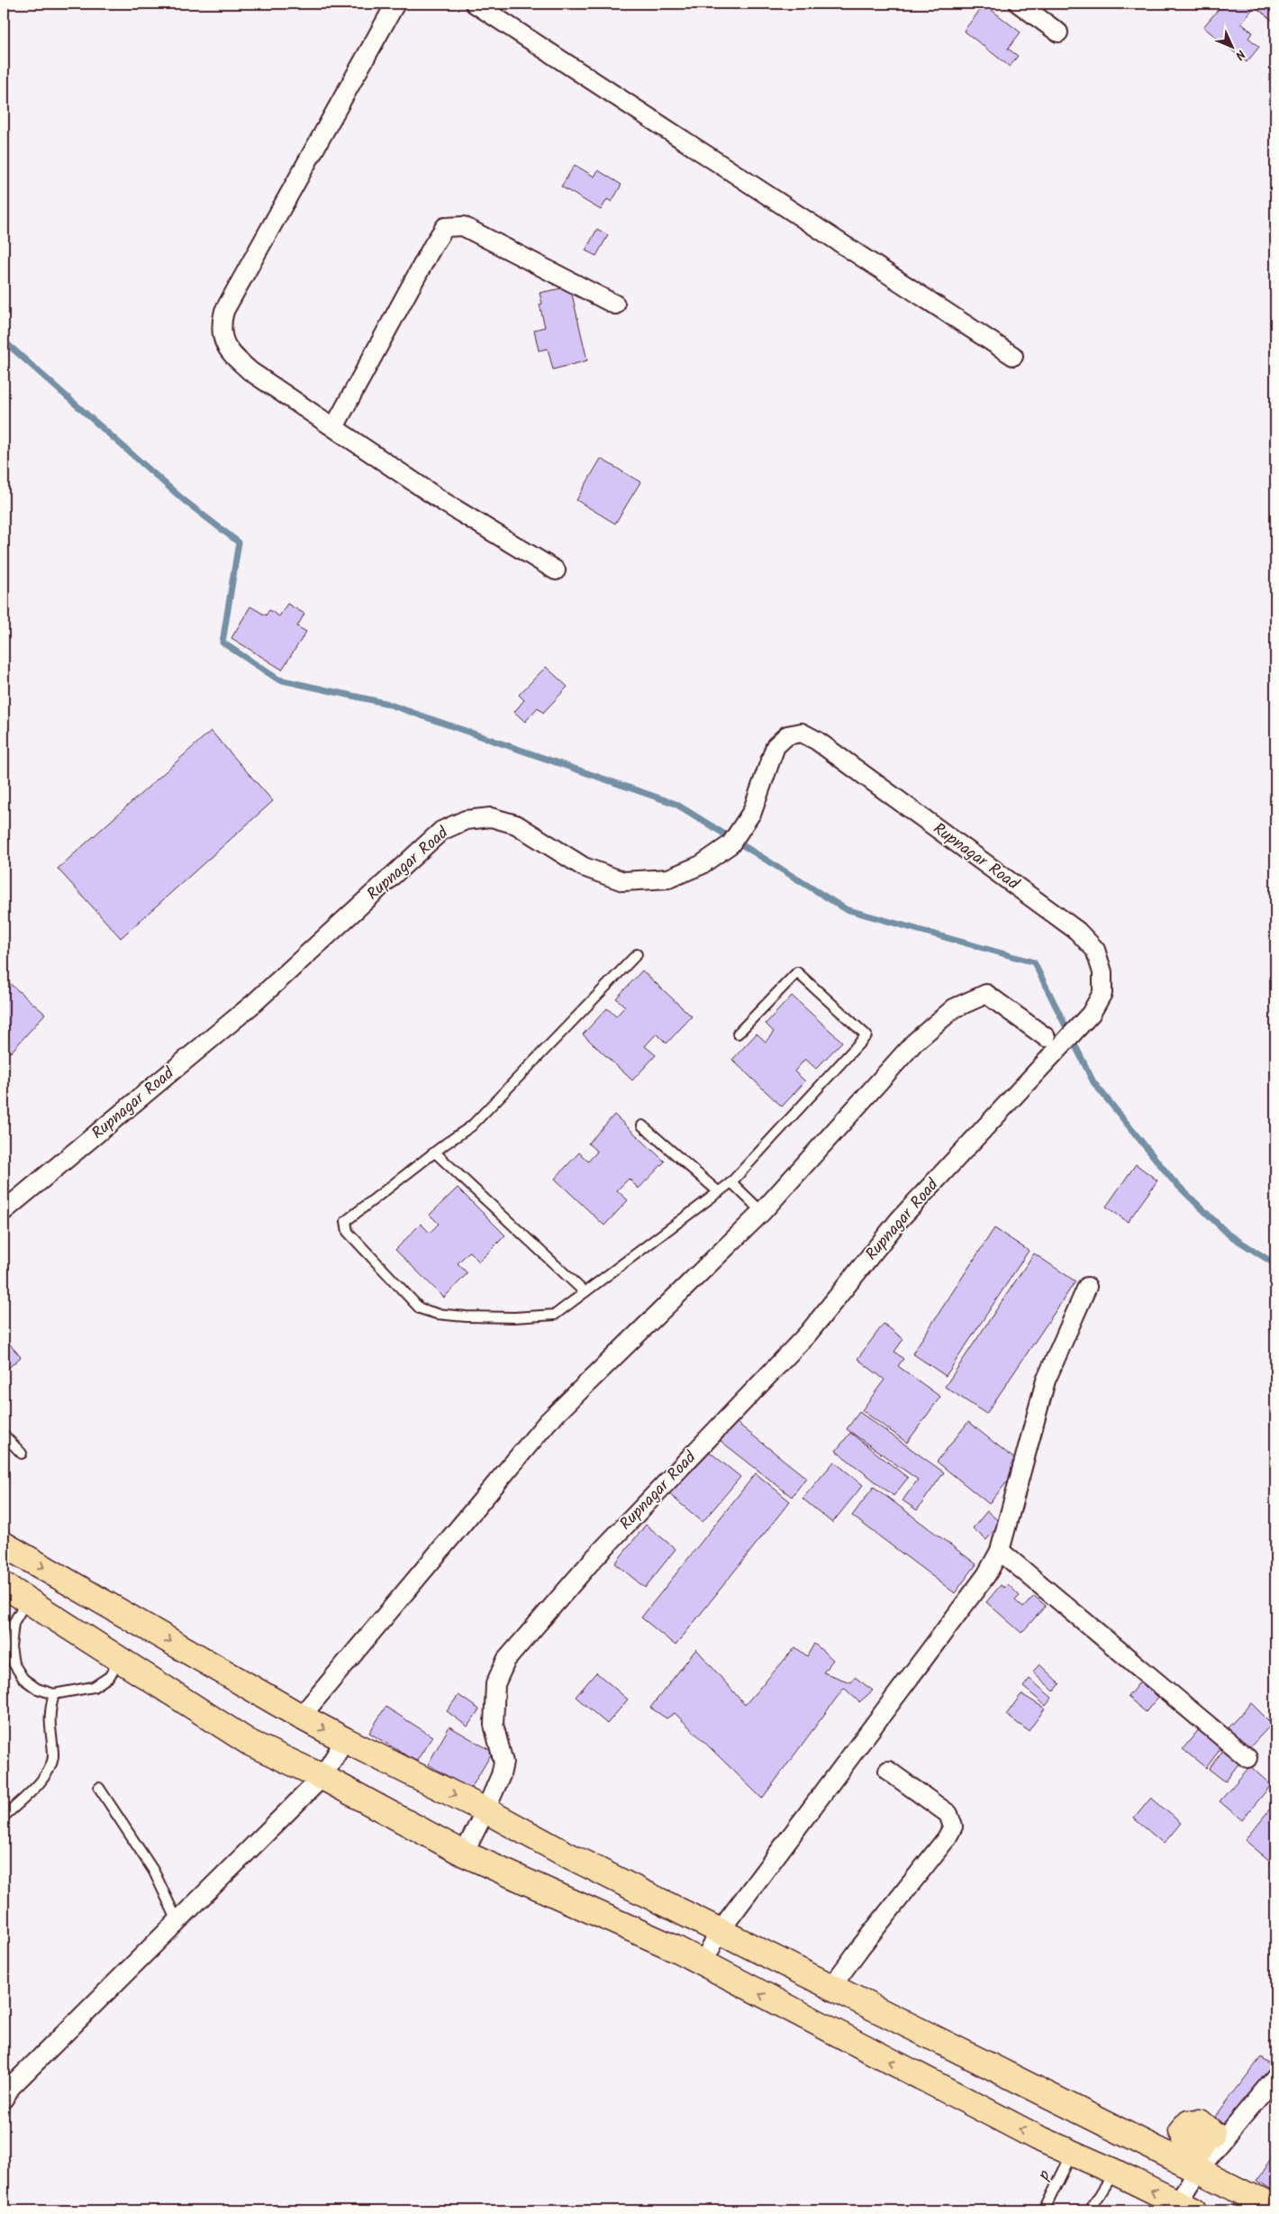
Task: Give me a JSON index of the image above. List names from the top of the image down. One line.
{"streets":{"street":["Rupnagar Road"],"lane":["p"]},"north":"bottom right"}
